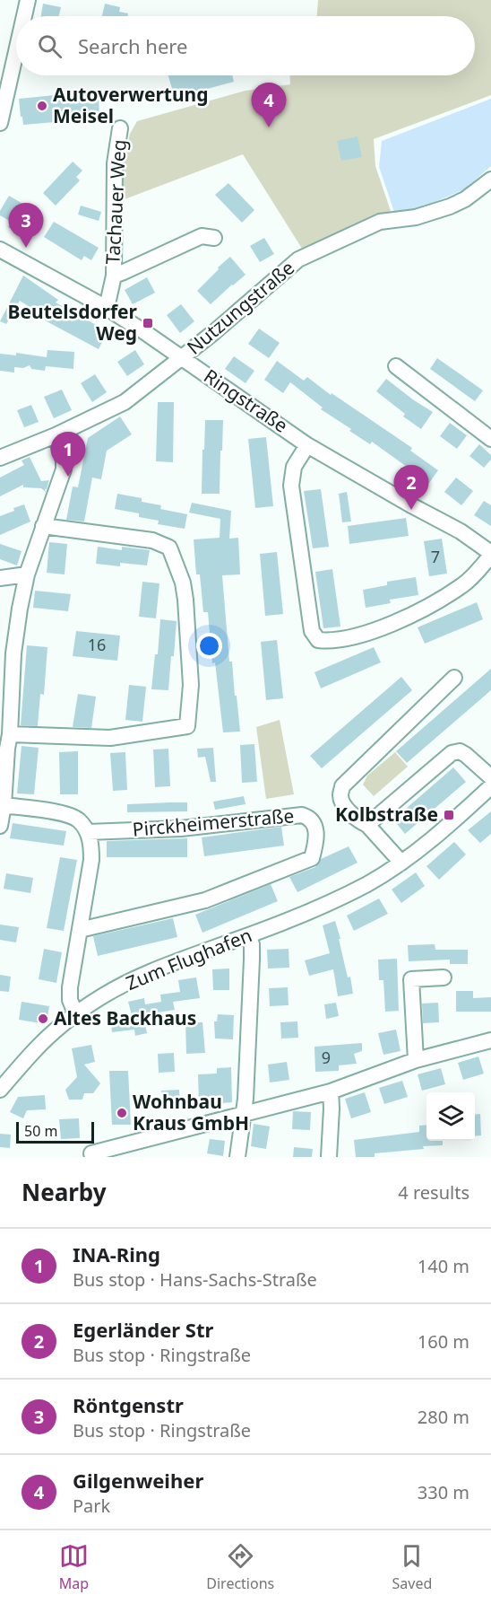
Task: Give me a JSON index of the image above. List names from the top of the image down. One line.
{"streets":{"street":["Tachauer Weg","Nutzungstraße","Ringstraße","Pirckheimerstraße","Zum Flughafen"]},"crossings":[["Tachauer Weg","Ringstraße"],["Nutzungstraße","Ringstraße"]],"places":{"other":["Autoverwertung Meisel","Altes Backhaus","Wohnbau Kraus GmbH"],"transit":["Beutelsdorfer Weg","Kolbstraße"]},"house_numbers":["7","16","9"],"scale_bar":"50 m","page":{"search":"Search here","pins":["4","3","1","2"],"scale":"50 m","heading":["Nearby","4 results"],"list":[{"mark":"1","name":"INA-Ring","note":"Bus stop · Hans-Sachs-Straße","value":"140 m"},{"mark":"2","name":"Egerländer Str","note":"Bus stop · Ringstraße","value":"160 m"},{"mark":"3","name":"Röntgenstr","note":"Bus stop · Ringstraße","value":"280 m"},{"mark":"4","name":"Gilgenweiher","note":"Park","value":"330 m"}],"nav":["Map","Directions","Saved"]}}
